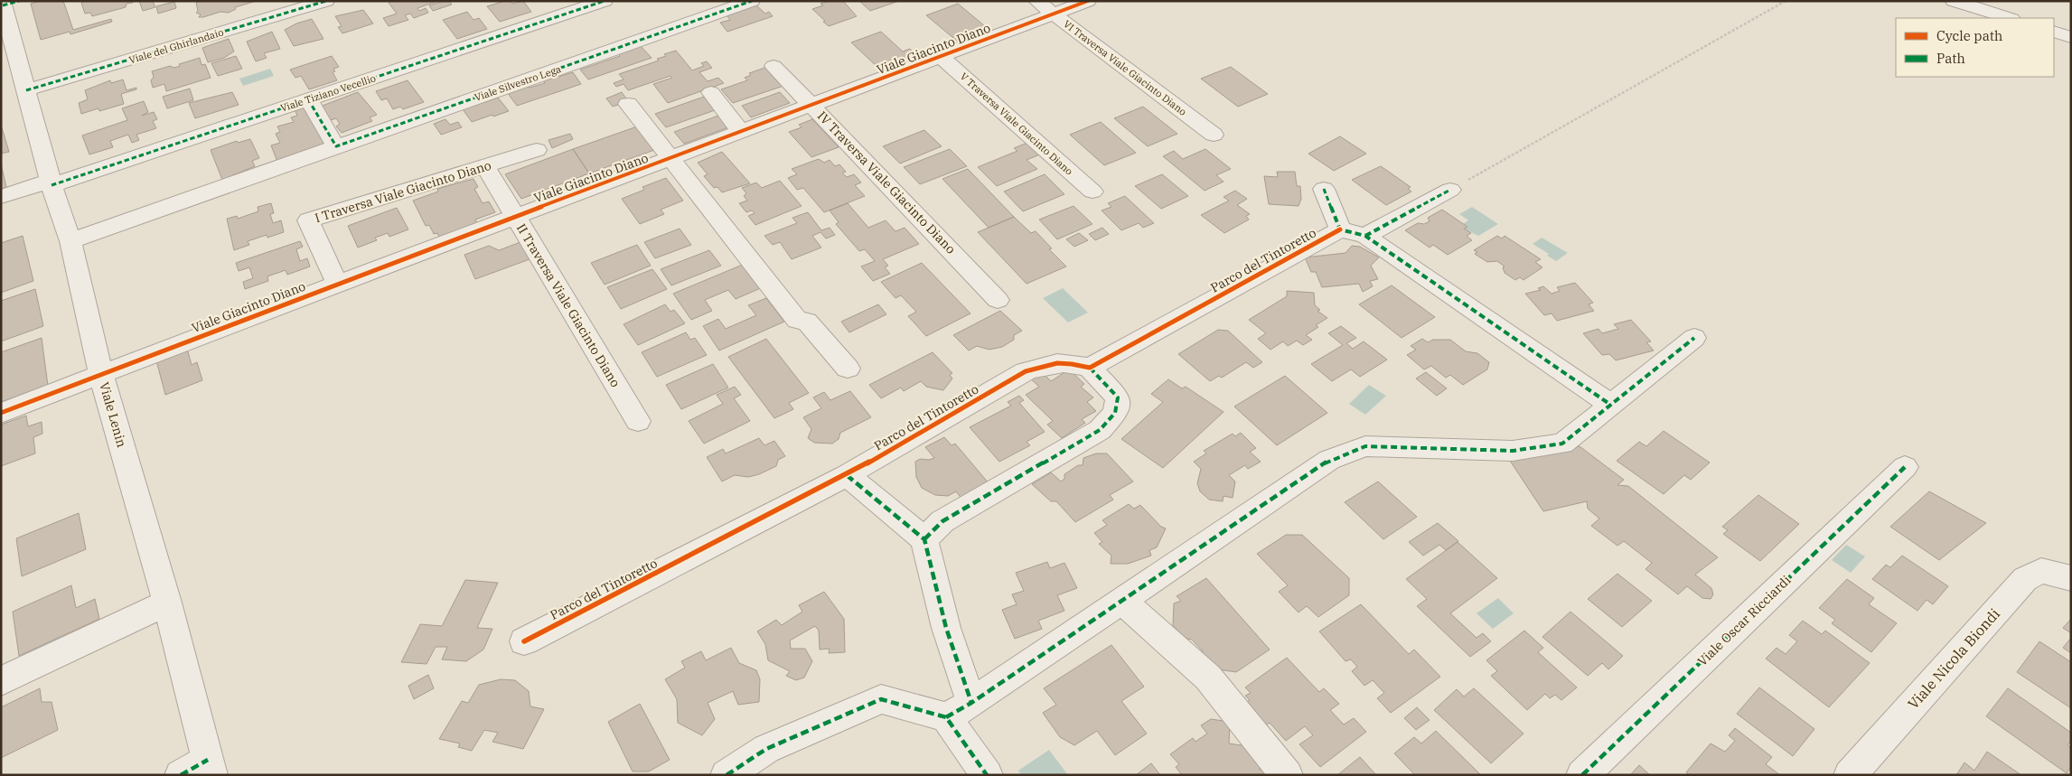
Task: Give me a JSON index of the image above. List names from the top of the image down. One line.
{"streets":{"street":["Viale del Ghirlandaio","Viale Giacinto Diano","VI Traversa Viale Giacinto Diano","Viale Silvestro Lega","Viale Tiziano Vecellio","V Traversa Viale Giacinto Diano","IV Traversa Viale Giacinto Diano","I Traversa Viale Giacinto Diano","Parco del Tintoretto","II Traversa Viale Giacinto Diano","Viale Lenin","Viale Oscar Ricciardi","Viale Nicola Biondi"]},"crossings":[["Viale del Ghirlandaio","Viale Lenin"],["Viale Giacinto Diano","VI Traversa Viale Giacinto Diano"],["Viale Giacinto Diano","V Traversa Viale Giacinto Diano"],["Viale Giacinto Diano","IV Traversa Viale Giacinto Diano"],["Viale Giacinto Diano","I Traversa Viale Giacinto Diano"],["Viale Giacinto Diano","II Traversa Viale Giacinto Diano"],["Viale Giacinto Diano","Viale Lenin"],["Viale Silvestro Lega","Viale Lenin"],["Viale Tiziano Vecellio","Viale Lenin"],["I Traversa Viale Giacinto Diano","II Traversa Viale Giacinto Diano"]],"legend":["Cycle path","Path"]}
